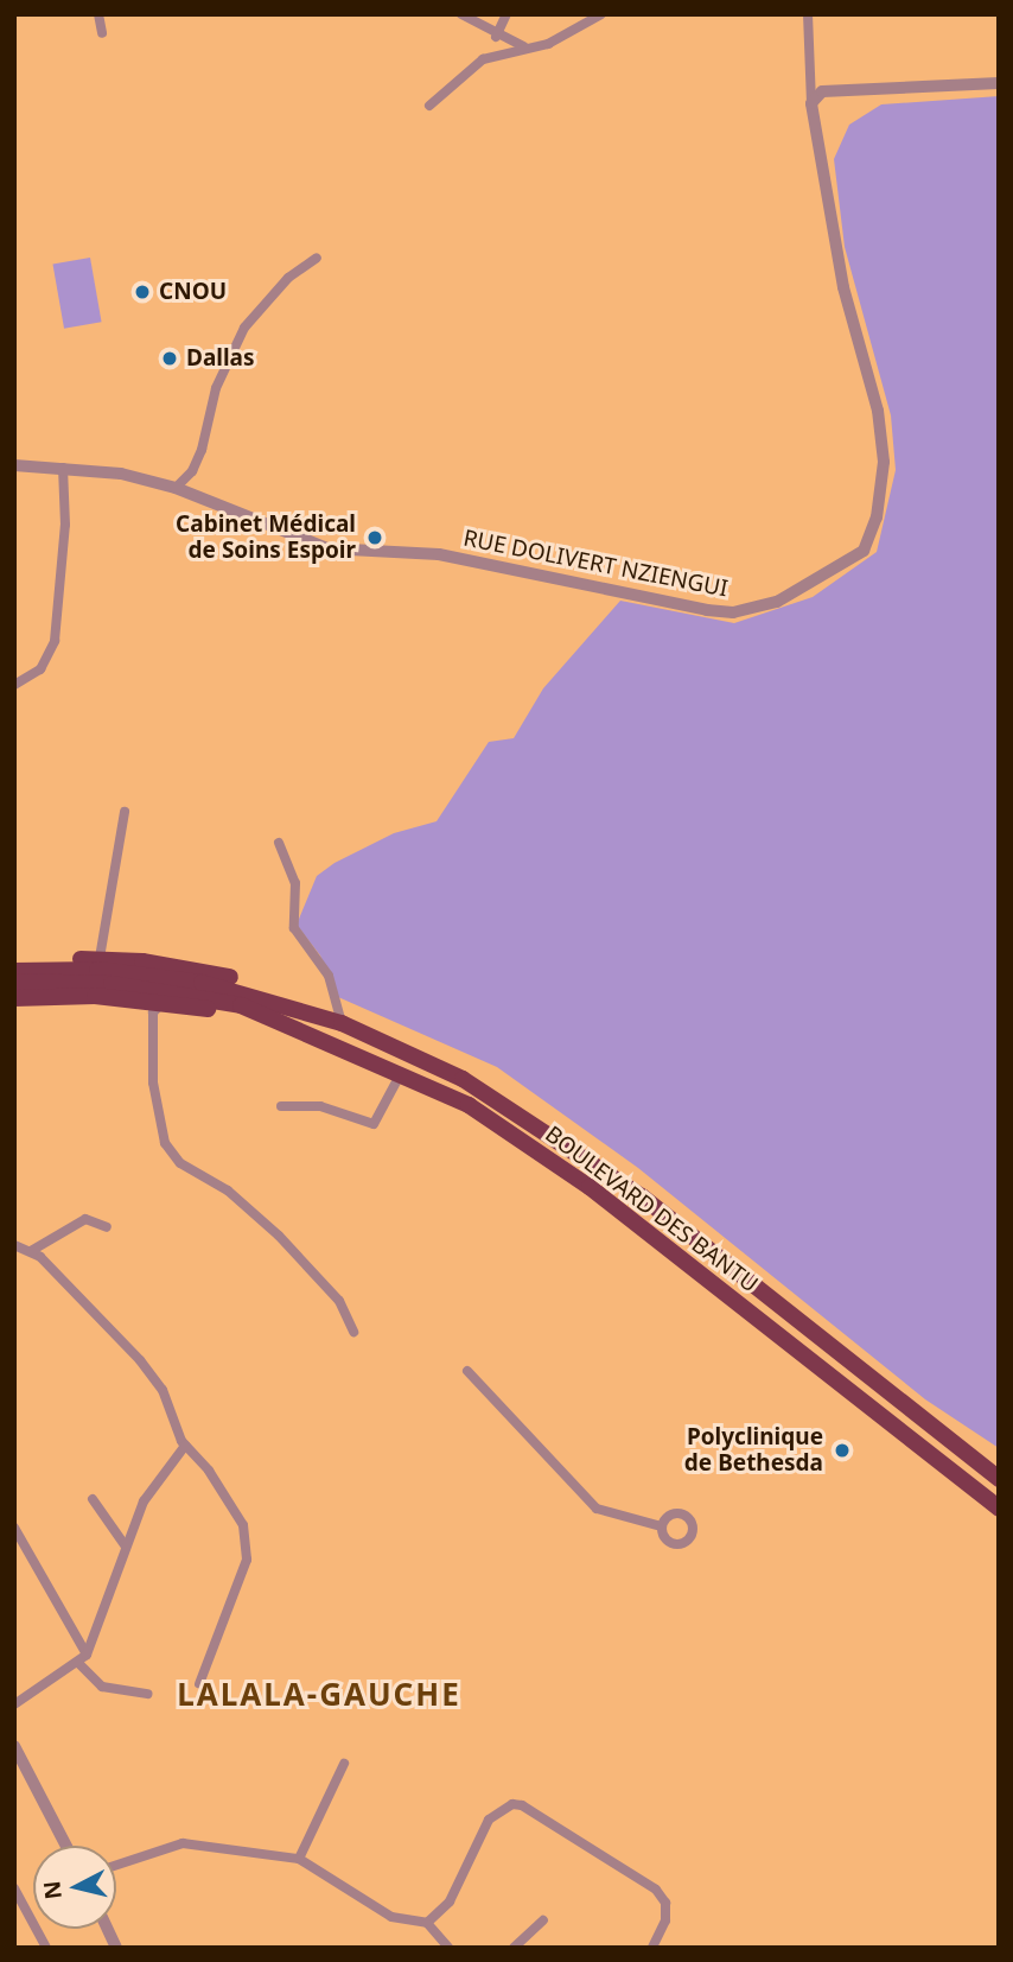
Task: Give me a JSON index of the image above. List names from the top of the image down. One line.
{"streets":{"highway":["BOULEVARD DES BANTU"],"street":["RUE DOLIVERT NZIENGUI"]},"districts":["LALALA-GAUCHE"],"places":["CNOU","Dallas","Cabinet Médical de Soins Espoir","Polyclinique de Bethesda"],"north":"left"}
